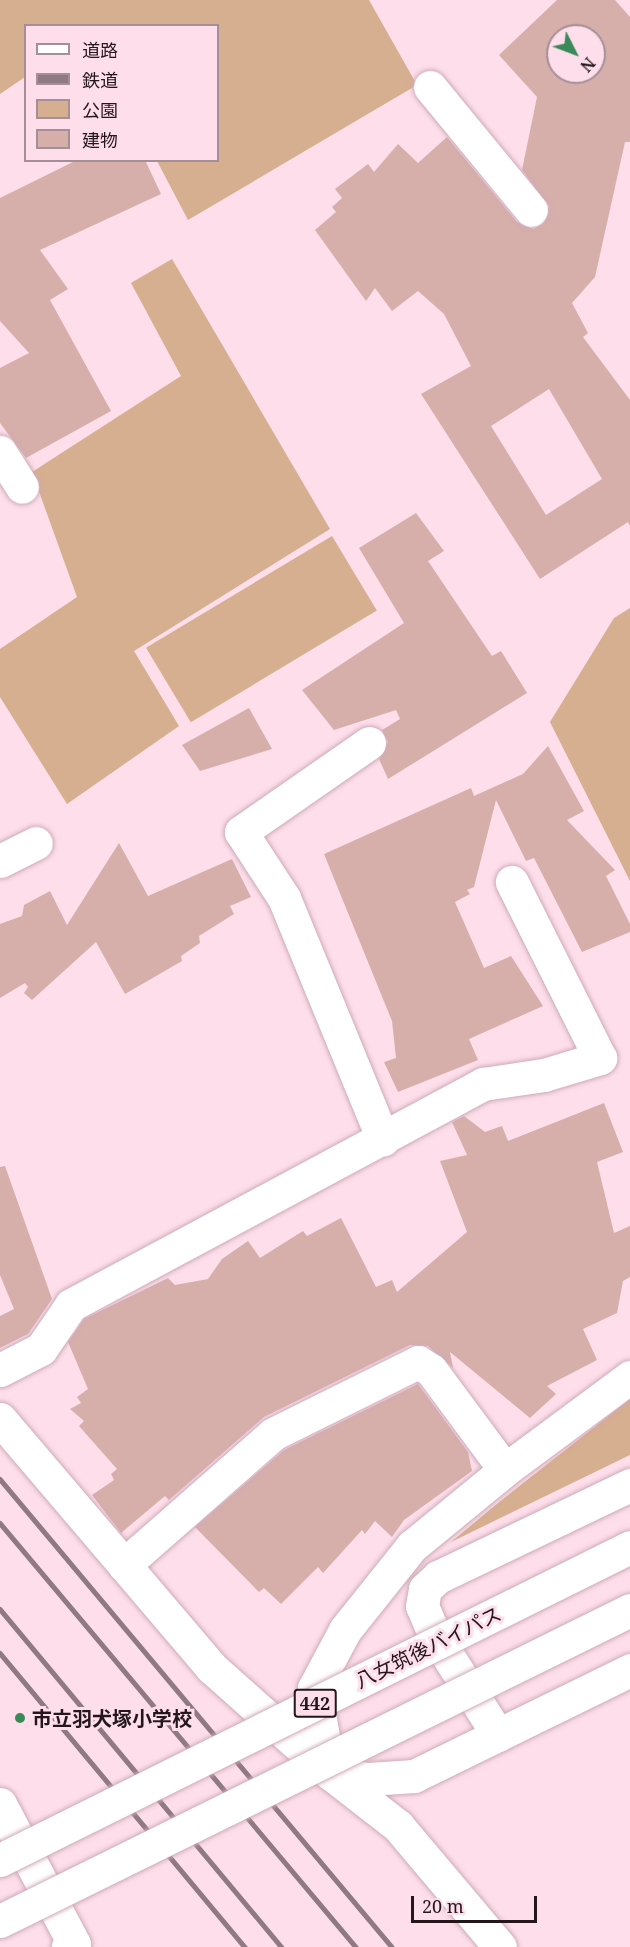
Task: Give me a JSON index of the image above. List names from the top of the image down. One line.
{"streets":{"main road":["八女筑後バイパス","442"]},"places":["市立羽犬塚小学校"],"legend":["道路","鉄道","公園","建物"],"scale_bar":"20 m","north":"bottom right"}
